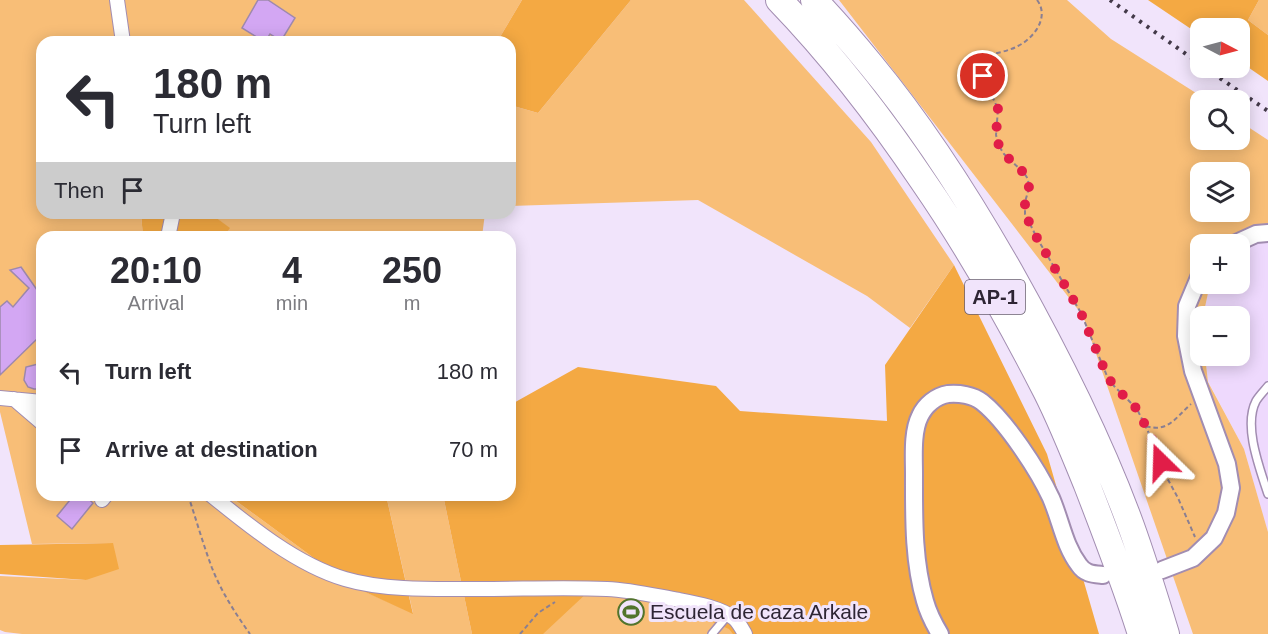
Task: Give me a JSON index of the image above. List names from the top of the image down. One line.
{"streets":{"highway":["AP-1"]},"places":{"sports":["Escuela de caza Arkale"]},"north":"right","page":{"map_buttons":["+","−"],"turn":["180 m","Turn left"],"then":"Then","eta":["20:10","Arrival","4","min","250","m"],"list":[{"name":"Turn left","value":"180 m"},{"name":"Arrive at destination","value":"70 m"}]}}
